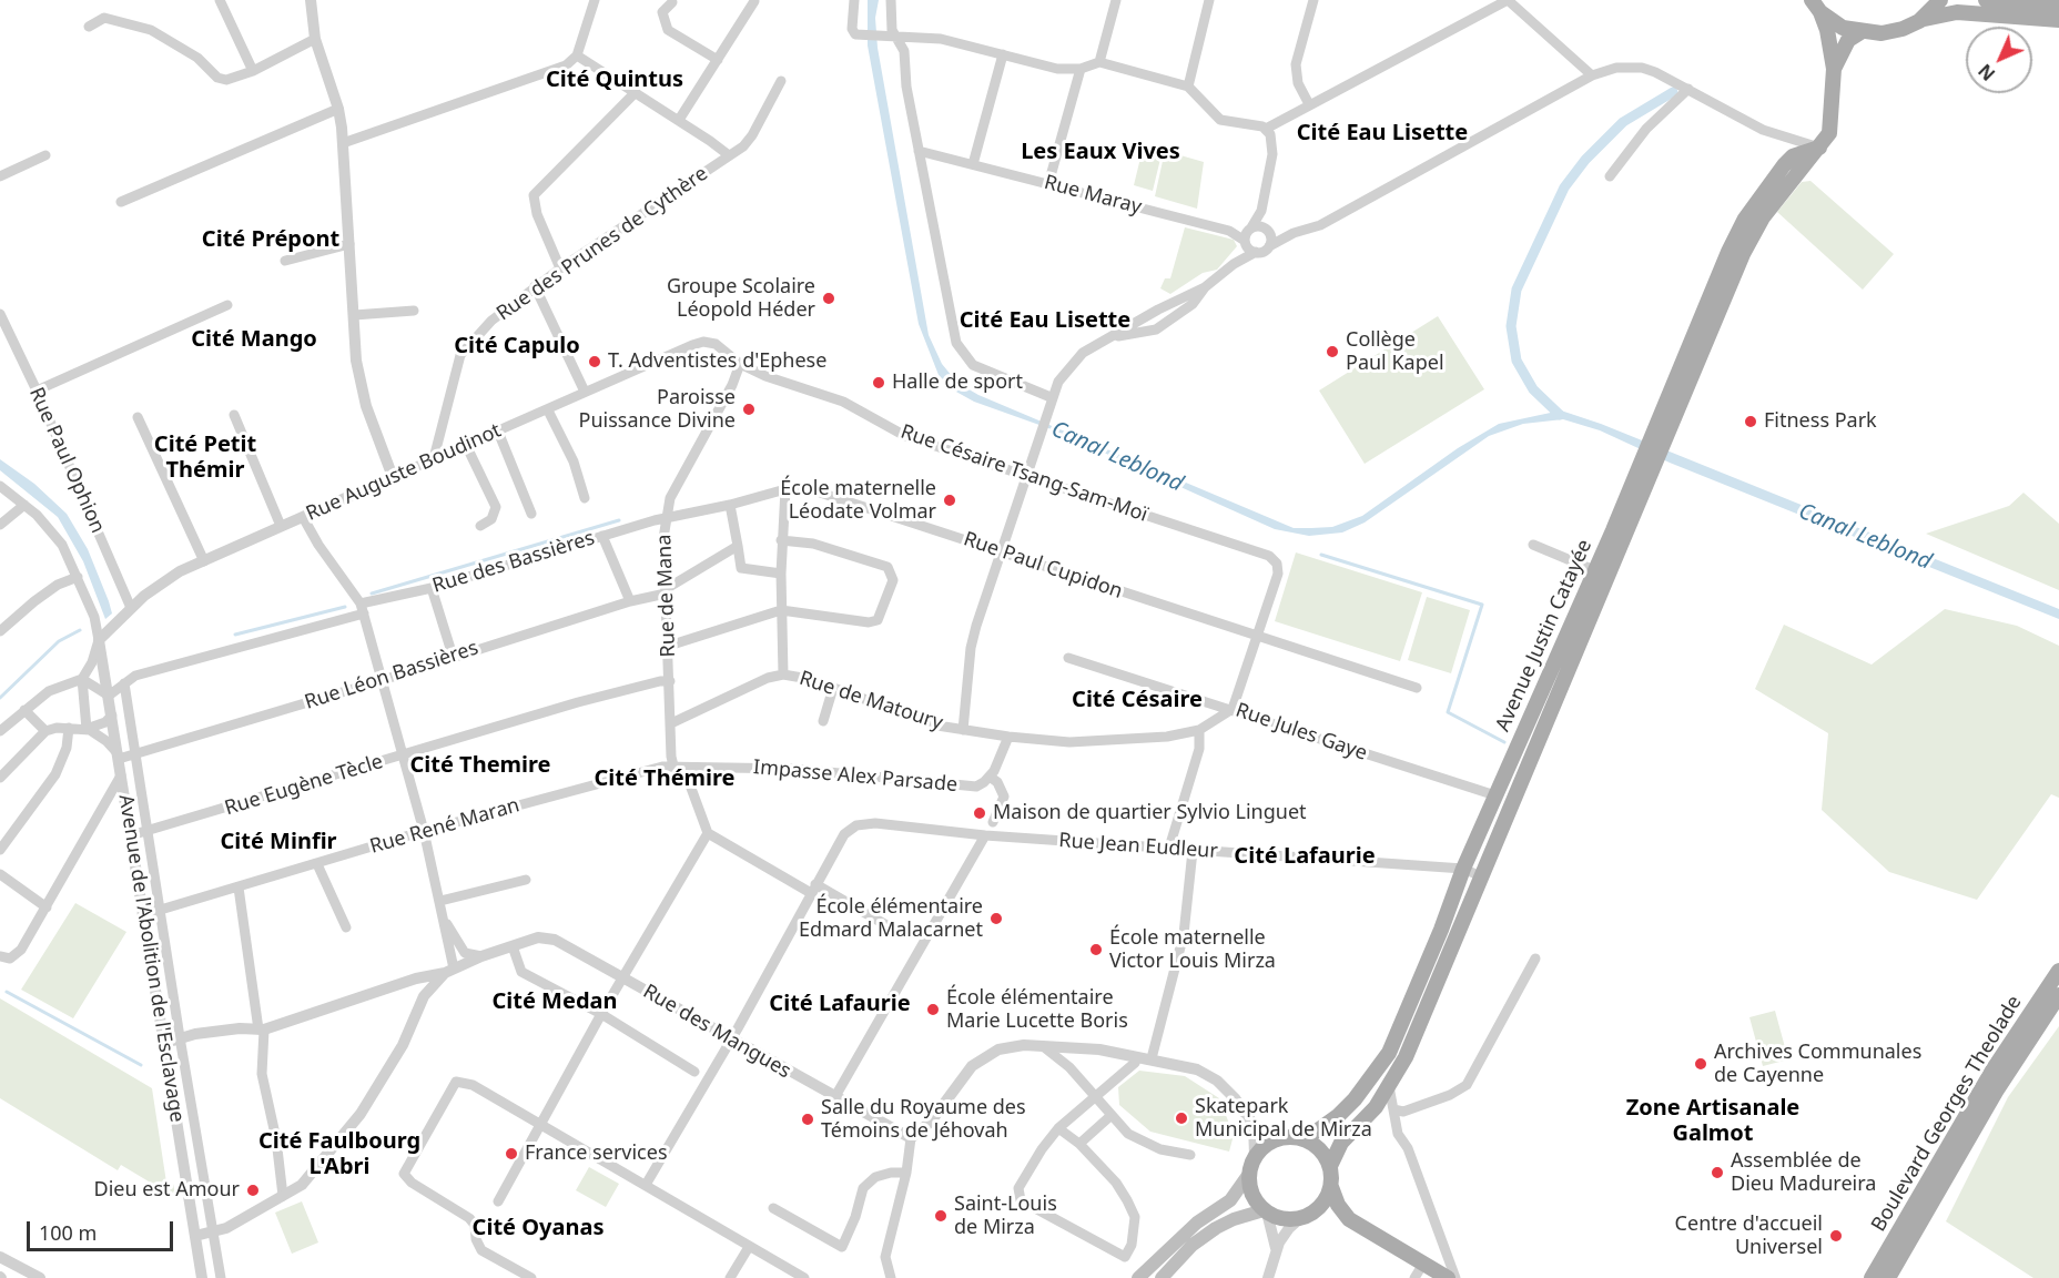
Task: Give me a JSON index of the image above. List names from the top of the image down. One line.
{"streets":{"main road":["Avenue Justin Catayée","Boulevard Georges Theolade"],"street":["Rue Maray","Rue des Prunes de Cythère","Rue Paul Ophion","Rue Auguste Boudinot","Rue Césaire Tsang-Sam-Moï","Rue des Bassières","Rue Paul Cupidon","Rue de Mana","Rue Léon Bassières","Rue de Matoury","Rue Jules Gaye","Impasse Alex Parsade","Rue Eugène Tècle","Rue René Maran","Rue Jean Eudleur","Avenue de l'Abolition de l'Esclavage","Rue des Mangues"]},"crossings":[["Rue des Prunes de Cythère","Rue Auguste Boudinot"],["Rue Paul Ophion","Rue Auguste Boudinot"],["Rue Auguste Boudinot","Rue Césaire Tsang-Sam-Moï"],["Rue Auguste Boudinot","Avenue de l'Abolition de l'Esclavage"],["Rue Césaire Tsang-Sam-Moï","Rue Paul Cupidon"],["Rue Césaire Tsang-Sam-Moï","Rue de Mana"],["Rue des Bassières","Rue Paul Cupidon"],["Rue des Bassières","Rue de Mana"],["Rue des Bassières","Avenue de l'Abolition de l'Esclavage"],["Rue Paul Cupidon","Rue de Mana"],["Rue de Mana","Rue Léon Bassières"],["Rue de Mana","Rue de Matoury"],["Rue de Mana","Impasse Alex Parsade"],["Rue de Mana","Rue Eugène Tècle"],["Rue de Mana","Rue René Maran"],["Avenue Justin Catayée","Rue Jules Gaye"],["Avenue Justin Catayée","Rue Jean Eudleur"],["Rue Léon Bassières","Avenue de l'Abolition de l'Esclavage"],["Rue de Matoury","Rue Jules Gaye"],["Impasse Alex Parsade","Rue René Maran"],["Rue Eugène Tècle","Avenue de l'Abolition de l'Esclavage"],["Rue René Maran","Avenue de l'Abolition de l'Esclavage"]],"districts":["Cité Quintus","Cité Eau Lisette","Les Eaux Vives","Cité Prépont","Cité Eau Lisette","Cité Mango","Cité Capulo","Cité Petit Thémir","Cité Césaire","Cité Themire","Cité Thémire","Cité Minfir","Cité Lafaurie","Cité Medan","Cité Lafaurie","Zone Artisanale Galmot","Cité Faulbourg L'Abri","Cité Oyanas"],"water":["Canal Leblond"],"places":["Groupe Scolaire Léopold Héder","Collège Paul Kapel","T. Adventistes d'Ephese","Halle de sport","Paroisse Puissance Divine","Fitness Park","École maternelle Léodate Volmar","Maison de quartier Sylvio Linguet","École élémentaire Edmard Malacarnet","École maternelle Victor Louis Mirza","École élémentaire Marie Lucette Boris","Archives Communales de Cayenne","Skatepark Municipal de Mirza","Salle du Royaume des Témoins de Jéhovah","France services","Assemblée de Dieu Madureira","Dieu est Amour","Saint-Louis de Mirza","Centre d'accueil Universel"],"scale_bar":"100 m","north":"bottom left"}
